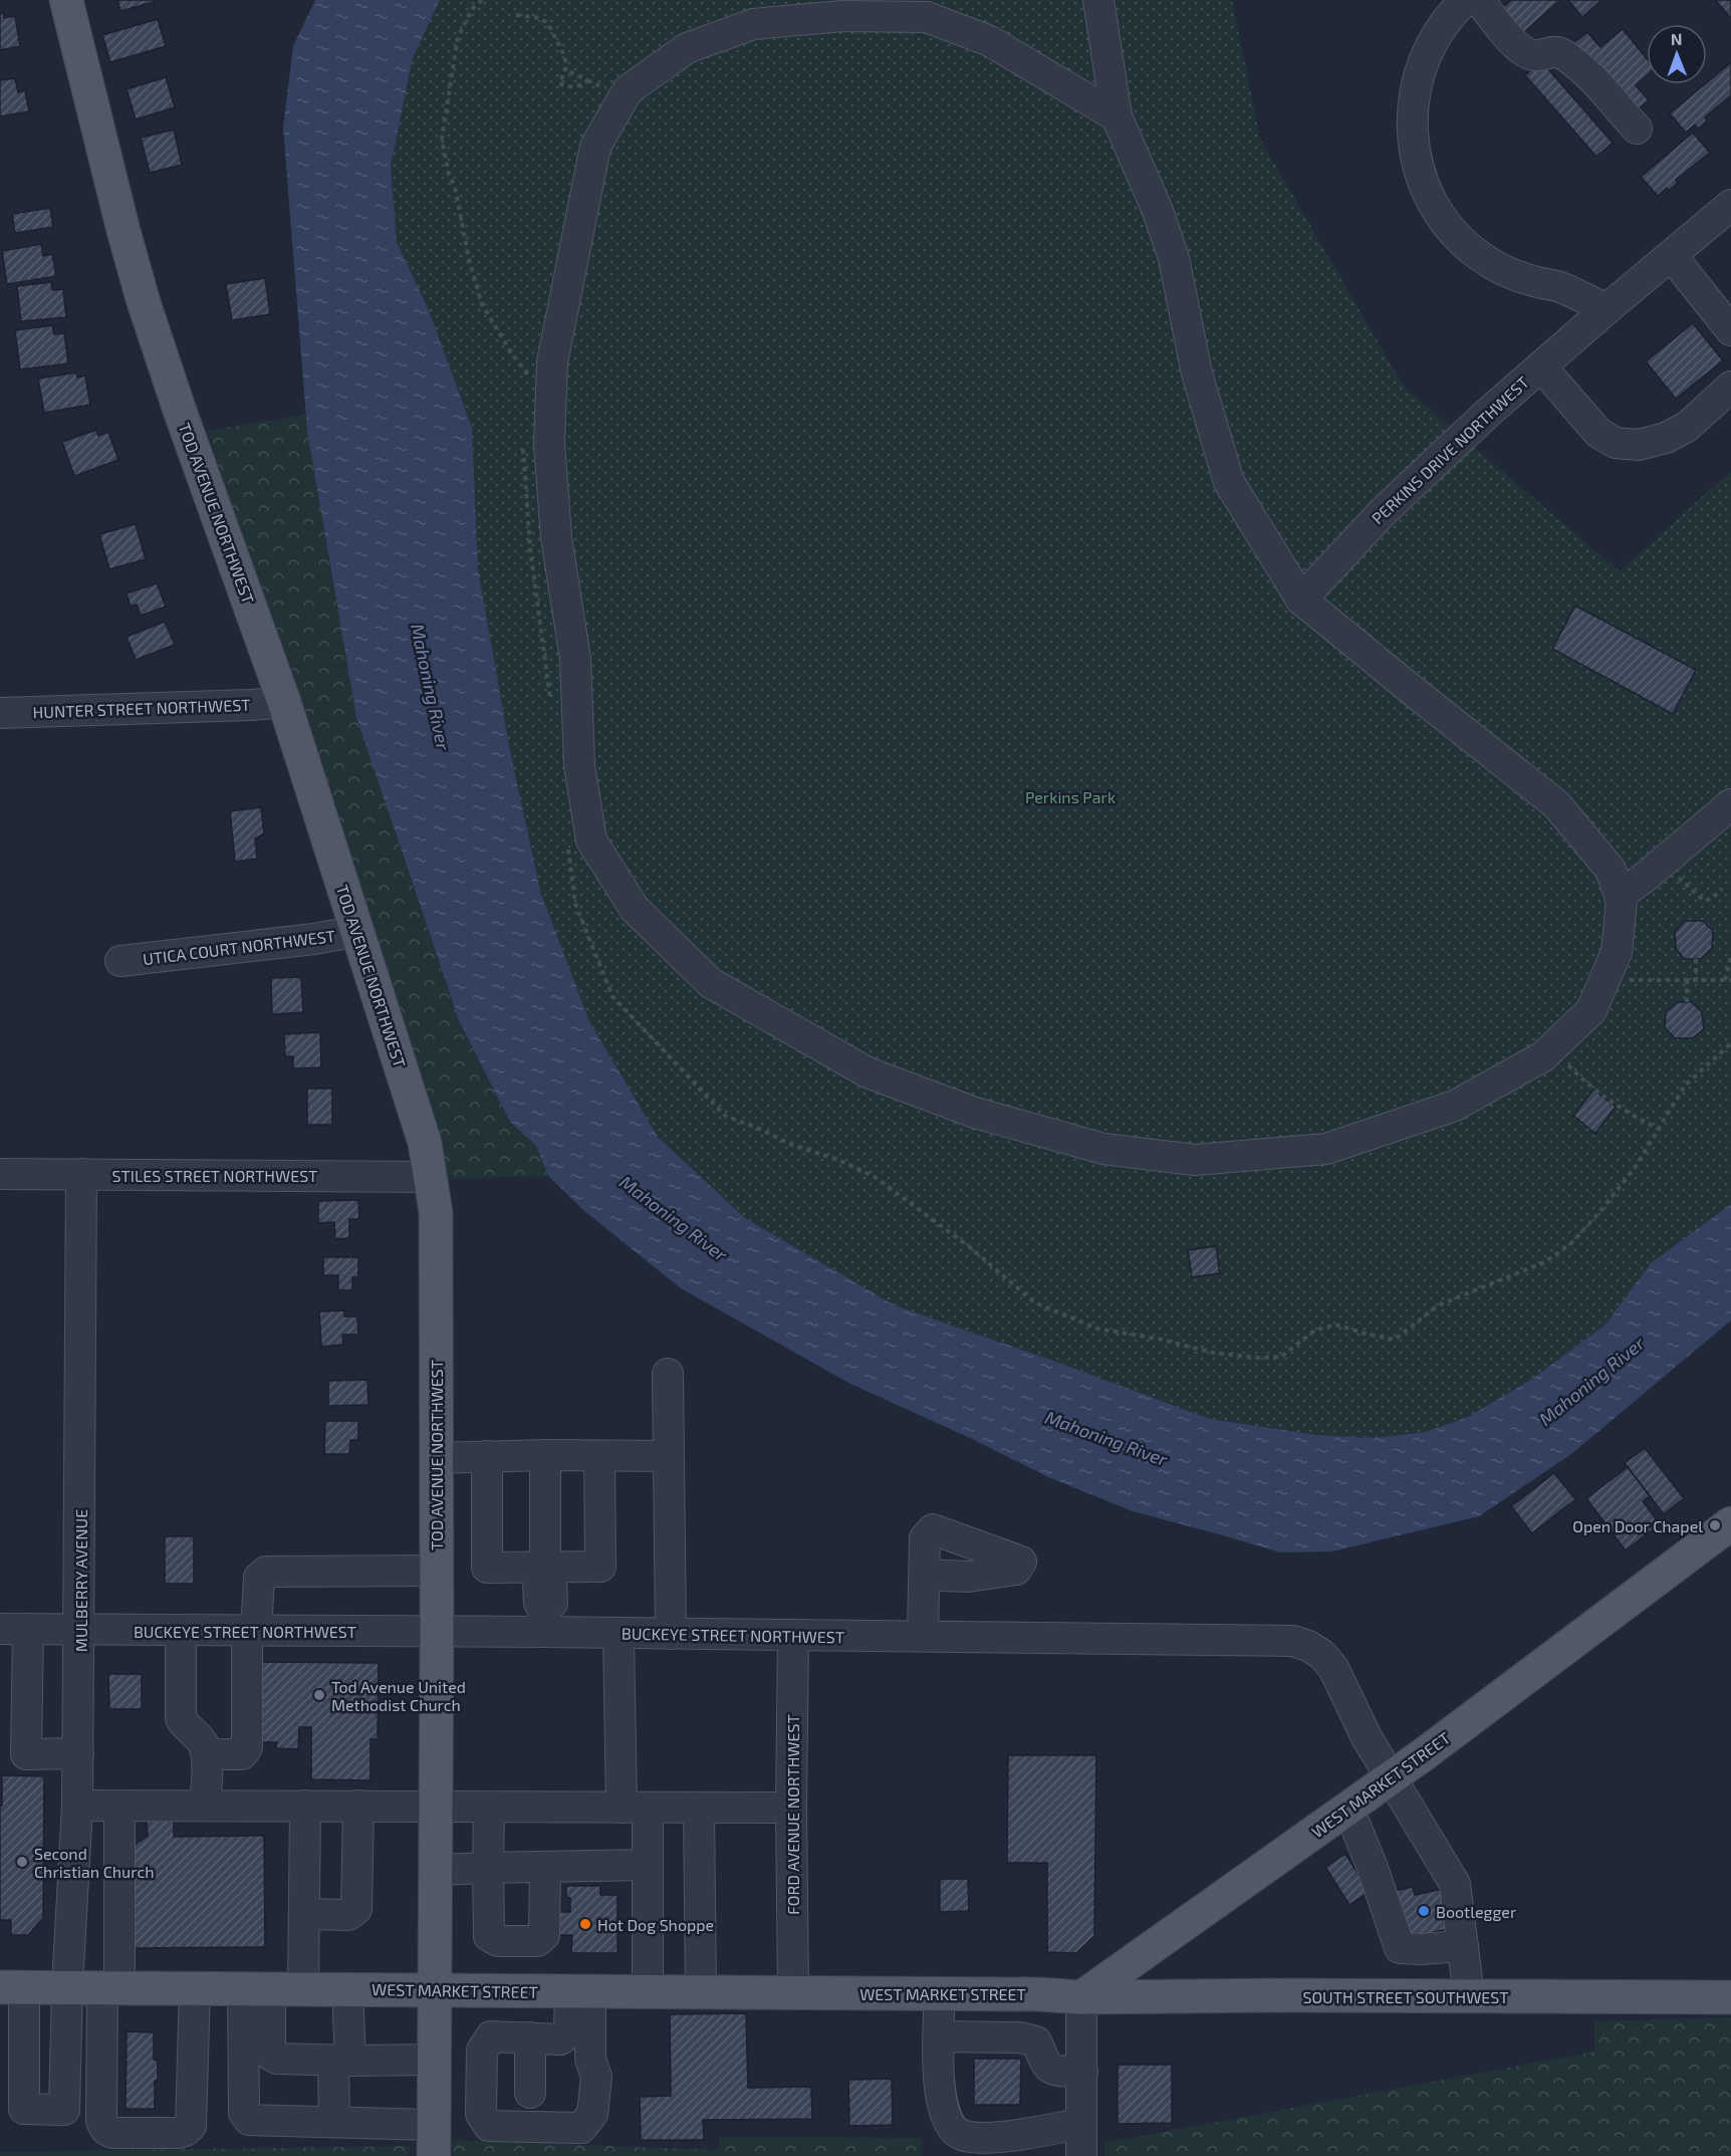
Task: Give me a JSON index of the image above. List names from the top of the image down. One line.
{"streets":{"main road":["TOD AVENUE NORTHWEST","WEST MARKET STREET","SOUTH STREET SOUTHWEST"],"street":["PERKINS DRIVE NORTHWEST","HUNTER STREET NORTHWEST","UTICA COURT NORTHWEST","STILES STREET NORTHWEST","MULBERRY AVENUE","BUCKEYE STREET NORTHWEST","FORD AVENUE NORTHWEST"]},"crossings":[["TOD AVENUE NORTHWEST","HUNTER STREET NORTHWEST"],["TOD AVENUE NORTHWEST","UTICA COURT NORTHWEST"],["TOD AVENUE NORTHWEST","STILES STREET NORTHWEST"],["TOD AVENUE NORTHWEST","BUCKEYE STREET NORTHWEST"],["TOD AVENUE NORTHWEST","WEST MARKET STREET"],["STILES STREET NORTHWEST","MULBERRY AVENUE"],["MULBERRY AVENUE","BUCKEYE STREET NORTHWEST"],["MULBERRY AVENUE","WEST MARKET STREET"],["BUCKEYE STREET NORTHWEST","WEST MARKET STREET"],["BUCKEYE STREET NORTHWEST","FORD AVENUE NORTHWEST"],["BUCKEYE STREET NORTHWEST","SOUTH STREET SOUTHWEST"],["WEST MARKET STREET","FORD AVENUE NORTHWEST"],["WEST MARKET STREET","SOUTH STREET SOUTHWEST"]],"water":["Mahoning River"],"parks":["Perkins Park"],"places":["Open Door Chapel","Tod Avenue United Methodist Church","Second Christian Church","Bootlegger","Hot Dog Shoppe"],"north":"top"}
